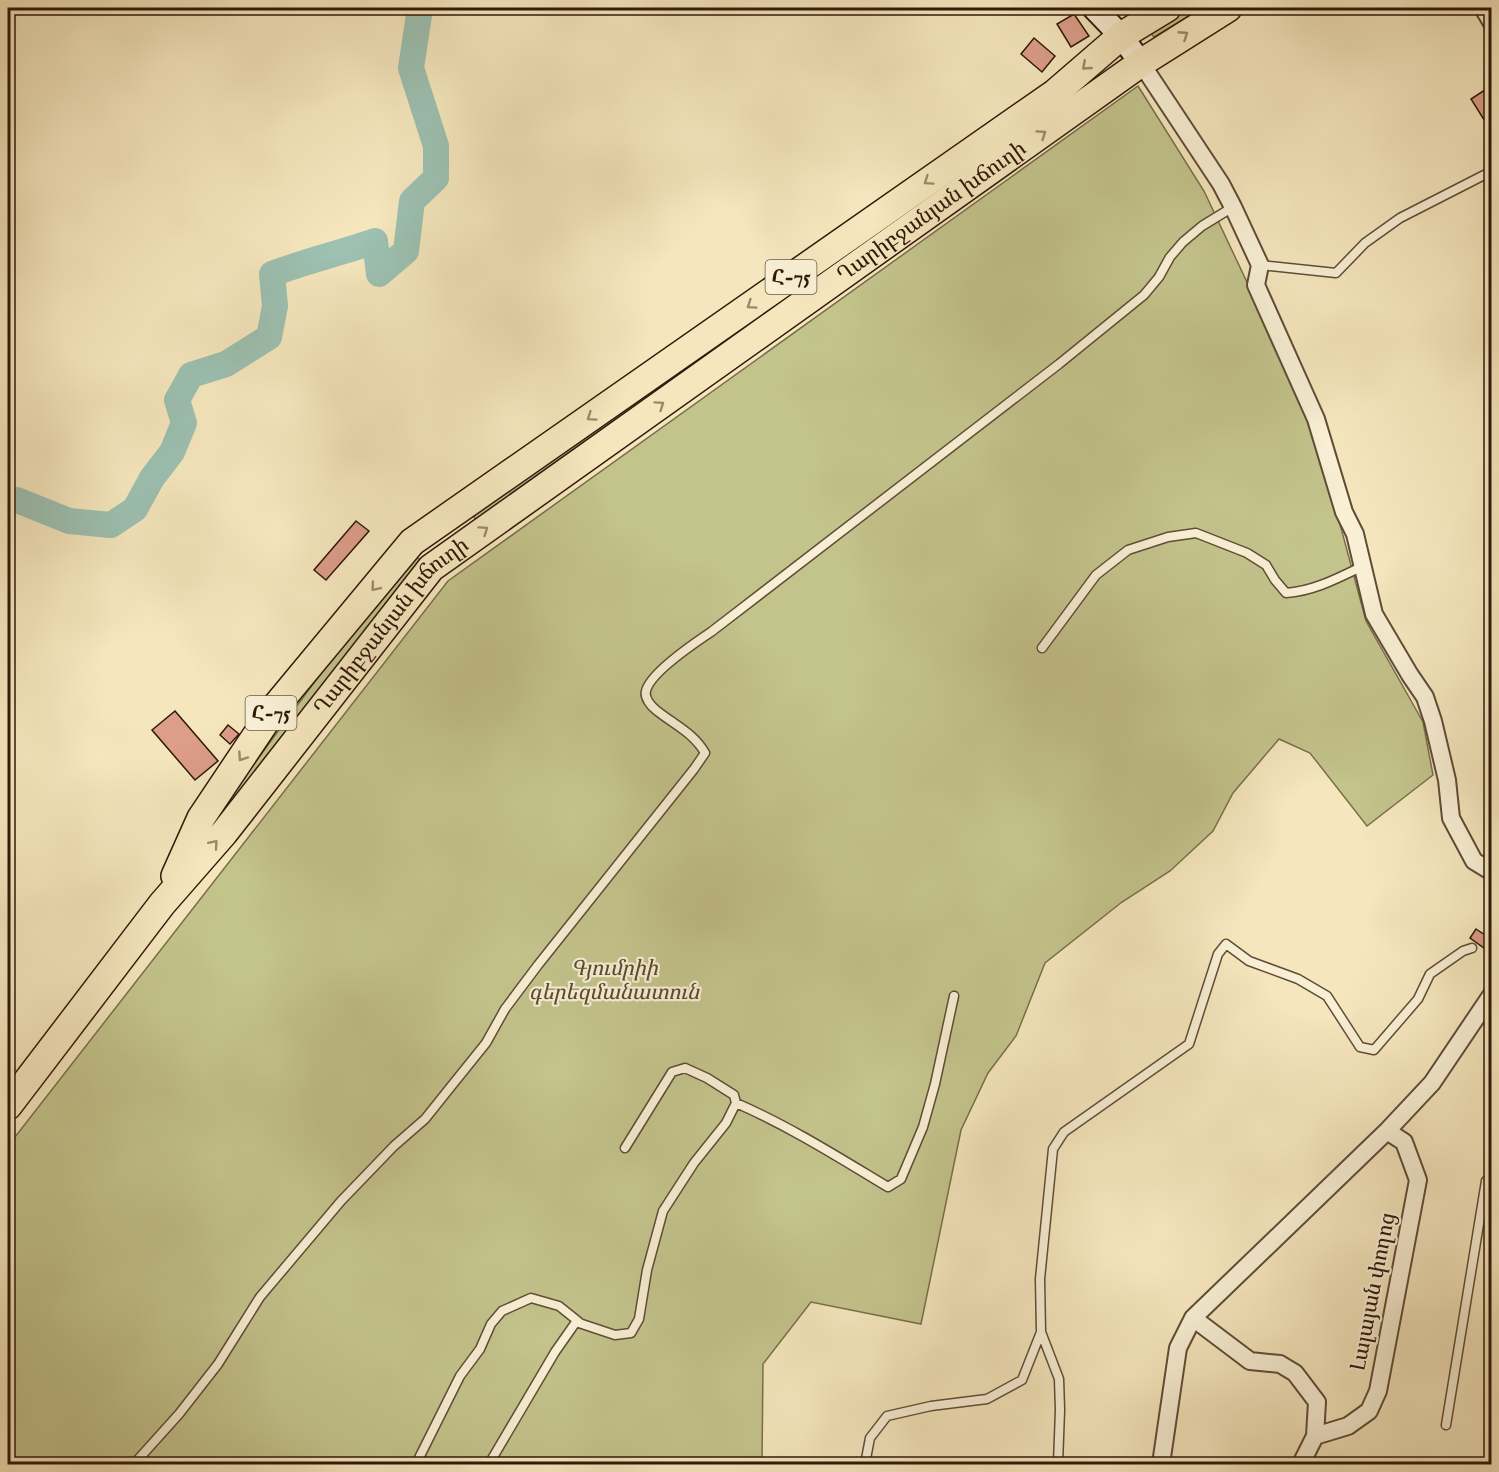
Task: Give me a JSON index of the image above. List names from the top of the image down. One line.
{"streets":{"highway":["Ղարիբջանյան խճուղի","Հ-75"],"street":["Լալայան փողոց"]},"crossings":[["Ղարիբջանյան խճուղի","Հ-75"]],"parks":["Գյումրիի գերեզմանատուն"]}
